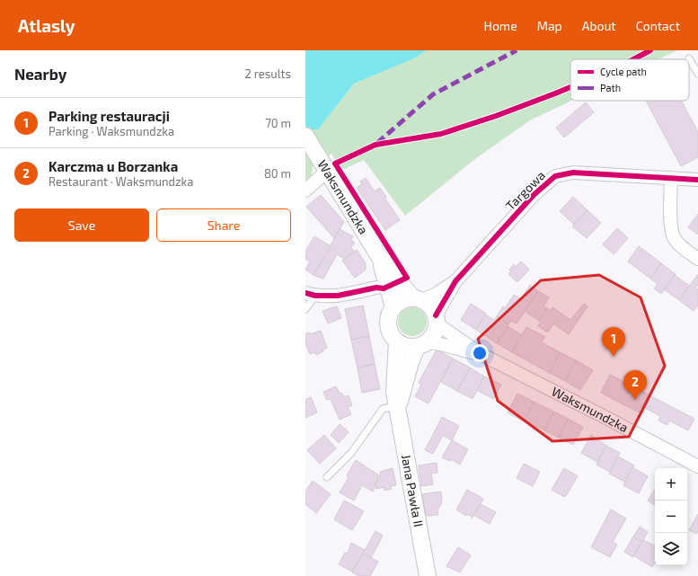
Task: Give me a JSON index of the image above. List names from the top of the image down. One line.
{"streets":{"street":["Targowa","Waksmundzka","Jana Pawła II"]},"crossings":[["Targowa","Waksmundzka"],["Targowa","Jana Pawła II"],["Waksmundzka","Jana Pawła II"]],"legend":["Cycle path","Path"],"page":{"header":"Atlasly","nav":["Home","Map","About","Contact"],"heading":["Nearby","2 results"],"list":[{"mark":"1","name":"Parking restauracji","note":"Parking · Waksmundzka","value":"70 m"},{"mark":"2","name":"Karczma u Borzanka","note":"Restaurant · Waksmundzka","value":"80 m"}],"buttons":["Save","Share"],"pins":["1","2"],"map_buttons":["+","−"]}}
